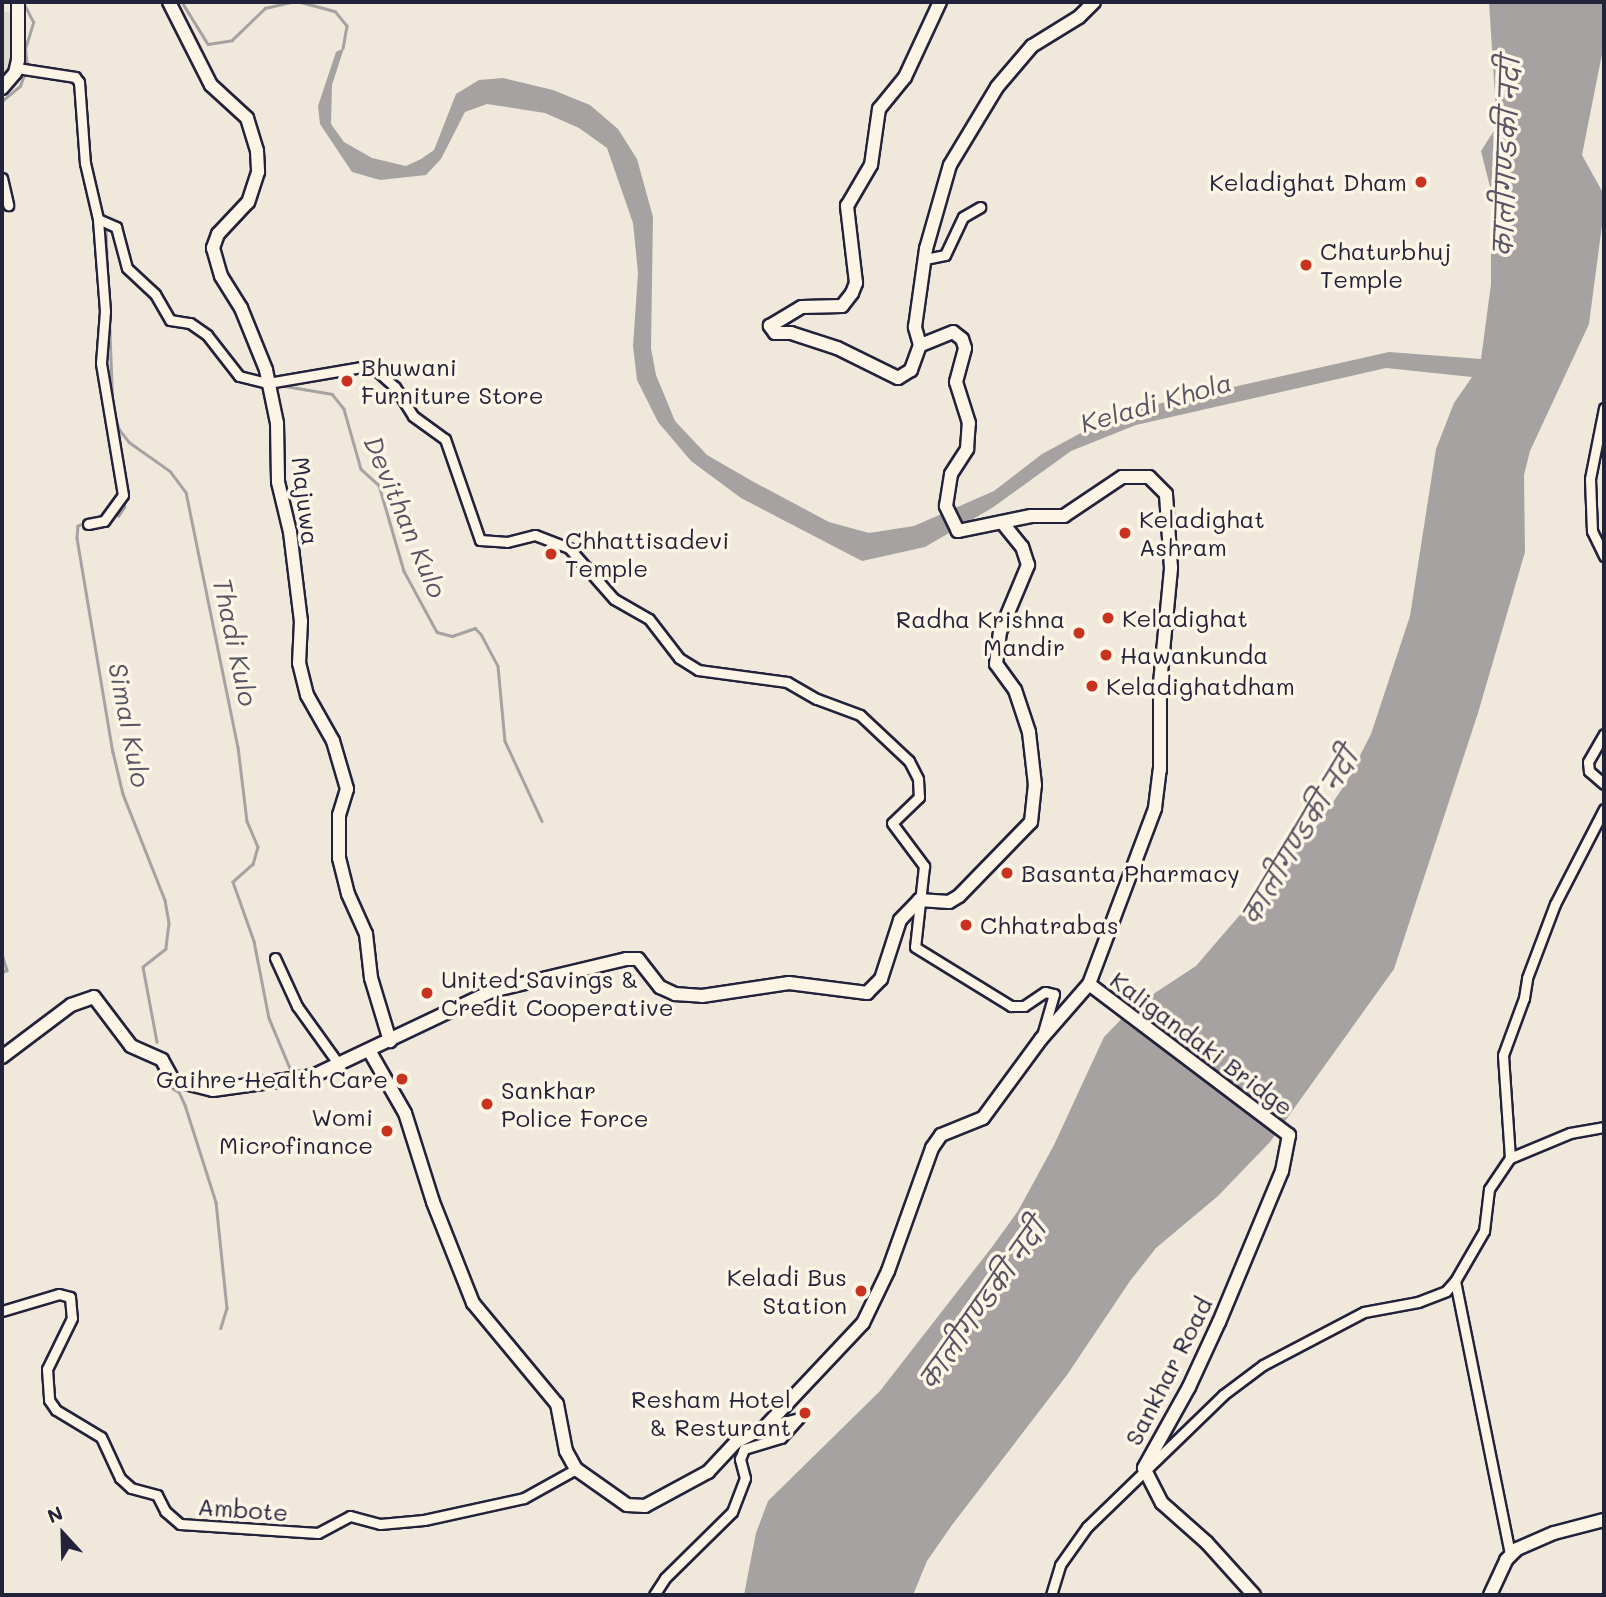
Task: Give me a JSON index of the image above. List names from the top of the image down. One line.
{"streets":{"street":["Majuwa","Kaligandaki Bridge","Sankhar Road","Ambote"]},"crossings":[["Kaligandaki Bridge","Sankhar Road"]],"water":["कालीगण्डकी नदी","Keladi Khola","Devithan Kulo","Thadi Kulo","Simal Kulo"],"places":["Keladighat Dham","Chaturbhuj Temple","Bhuwani Furniture Store","Keladighat Ashram","Chhattisadevi Temple","Keladighat","Radha Krishna Mandir","Hawankunda","Keladighatdham","Basanta Pharmacy","Chhatrabas","United Savings & Credit Cooperative","Gaihre Health Care","Sankhar Police Force","Womi Microfinance","Keladi Bus Station","Resham Hotel & Resturant"],"north":"top"}
